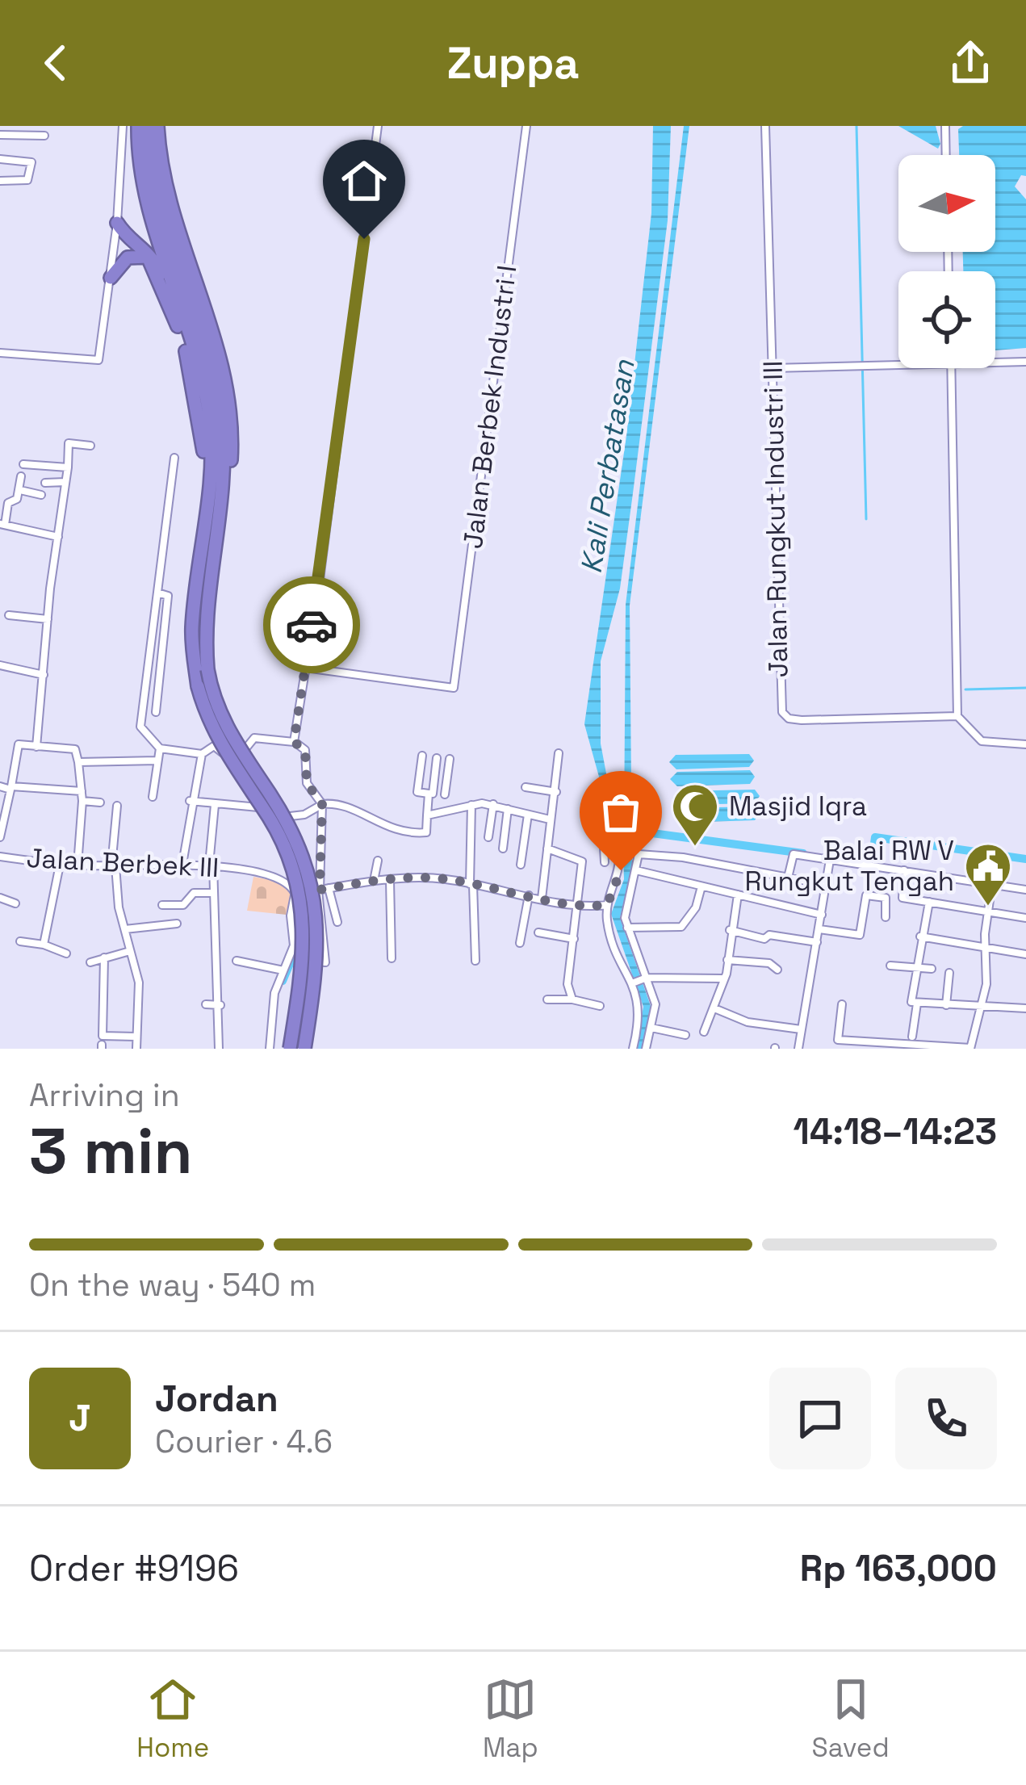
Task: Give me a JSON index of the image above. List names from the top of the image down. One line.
{"streets":{"street":["Jalan Berbek Industri I","Jalan Rungkut Industri III","Jalan Berbek III"]},"water":["Kali Perbatasan"],"places":{"mosque":["Masjid Iqra"],"public building":["Balai RW V Rungkut Tengah"]},"north":"right","page":{"header":"Zuppa","heading":["3 min","Arriving in","14:18–14:23"],"panel":["Jordan","Courier · 4.6","Order #9196","Rp 163,000"],"bar":"On the way · 540 m","round":"J","tabs":["Home","Map","Saved"]}}
